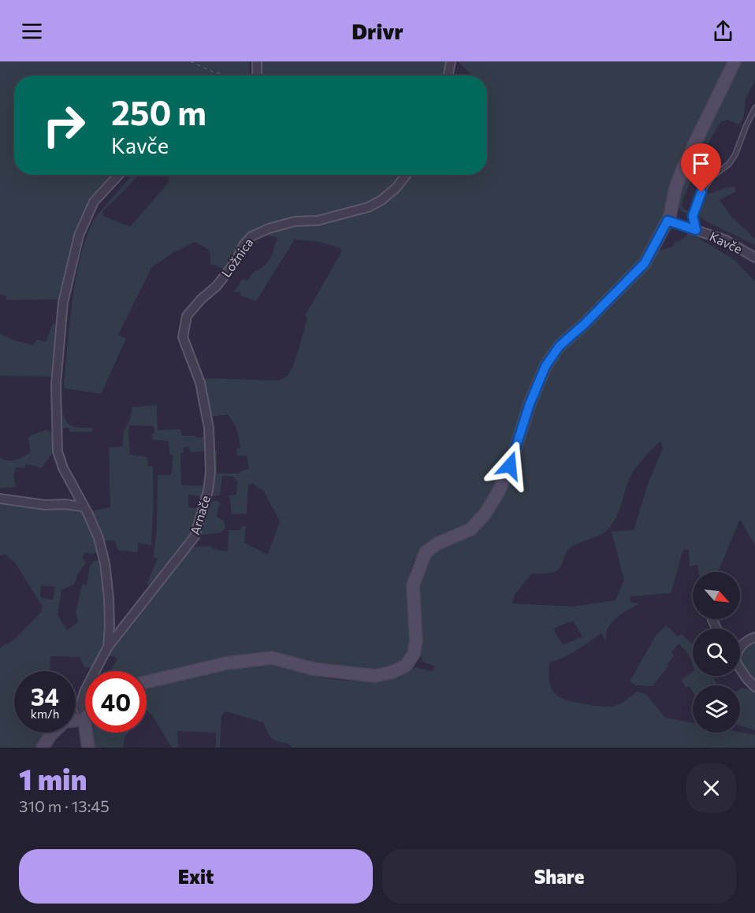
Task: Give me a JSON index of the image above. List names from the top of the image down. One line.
{"streets":{"street":["Kavče","Ložnica","Arnače"]},"crossings":[["Ložnica","Arnače"]],"north":"bottom right","page":{"header":"Drivr","turn":["250 m","Kavče"],"speed":"34 km/h","limit":"40","heading":["1 min","310 m · 13:45"],"buttons":["Exit","Share"]}}
